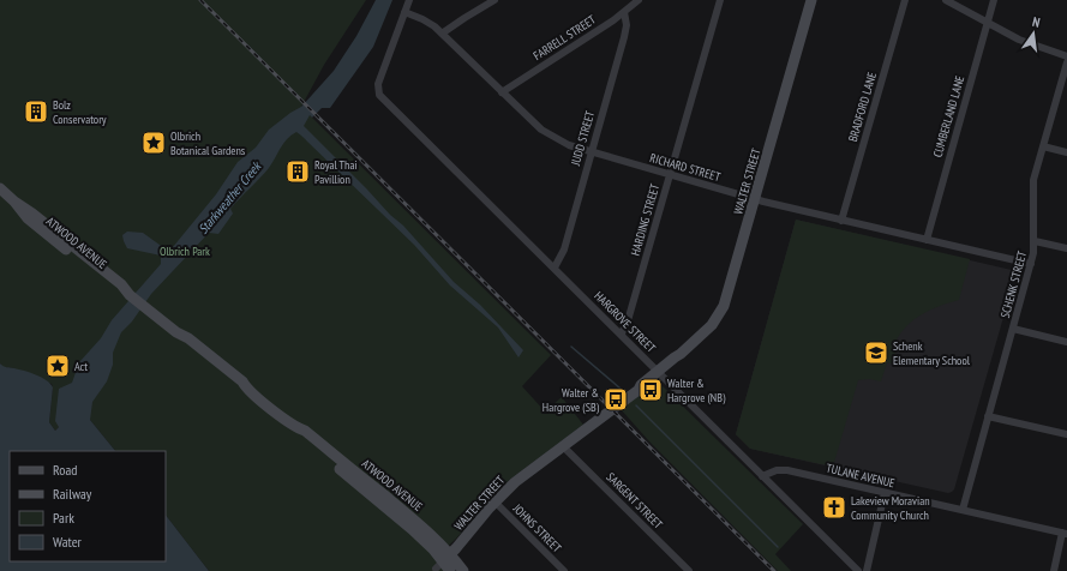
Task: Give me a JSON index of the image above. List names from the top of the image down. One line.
{"streets":{"street":["FARRELL STREET","BRADFORD LANE","CUMBERLAND LANE","JUDD STREET","RICHARD STREET","WALTER STREET","HARDING STREET","ATWOOD AVENUE","SCHENK STREET","HARGROVE STREET","TULANE AVENUE","SARGENT STREET","JOHNS STREET"]},"crossings":[["FARRELL STREET","JUDD STREET"],["FARRELL STREET","RICHARD STREET"],["BRADFORD LANE","RICHARD STREET"],["CUMBERLAND LANE","RICHARD STREET"],["JUDD STREET","RICHARD STREET"],["JUDD STREET","HARGROVE STREET"],["RICHARD STREET","WALTER STREET"],["RICHARD STREET","HARDING STREET"],["RICHARD STREET","SCHENK STREET"],["RICHARD STREET","HARGROVE STREET"],["WALTER STREET","ATWOOD AVENUE"],["WALTER STREET","HARGROVE STREET"],["WALTER STREET","SARGENT STREET"],["WALTER STREET","JOHNS STREET"],["HARDING STREET","HARGROVE STREET"],["SCHENK STREET","TULANE AVENUE"],["HARGROVE STREET","TULANE AVENUE"]],"water":["Starkweather Creek"],"parks":["Olbrich Park"],"places":{"building":["Bolz Conservatory","Royal Thai Pavillion"],"place":["Olbrich Botanical Gardens","Act"],"school or university":["Schenk Elementary School"],"bus stop":["Walter & Hargrove (NB)","Walter & Hargrove (SB)"],"church":["Lakeview Moravian Community Church"]},"legend":["Road","Railway","Park","Water"],"north":"top"}
